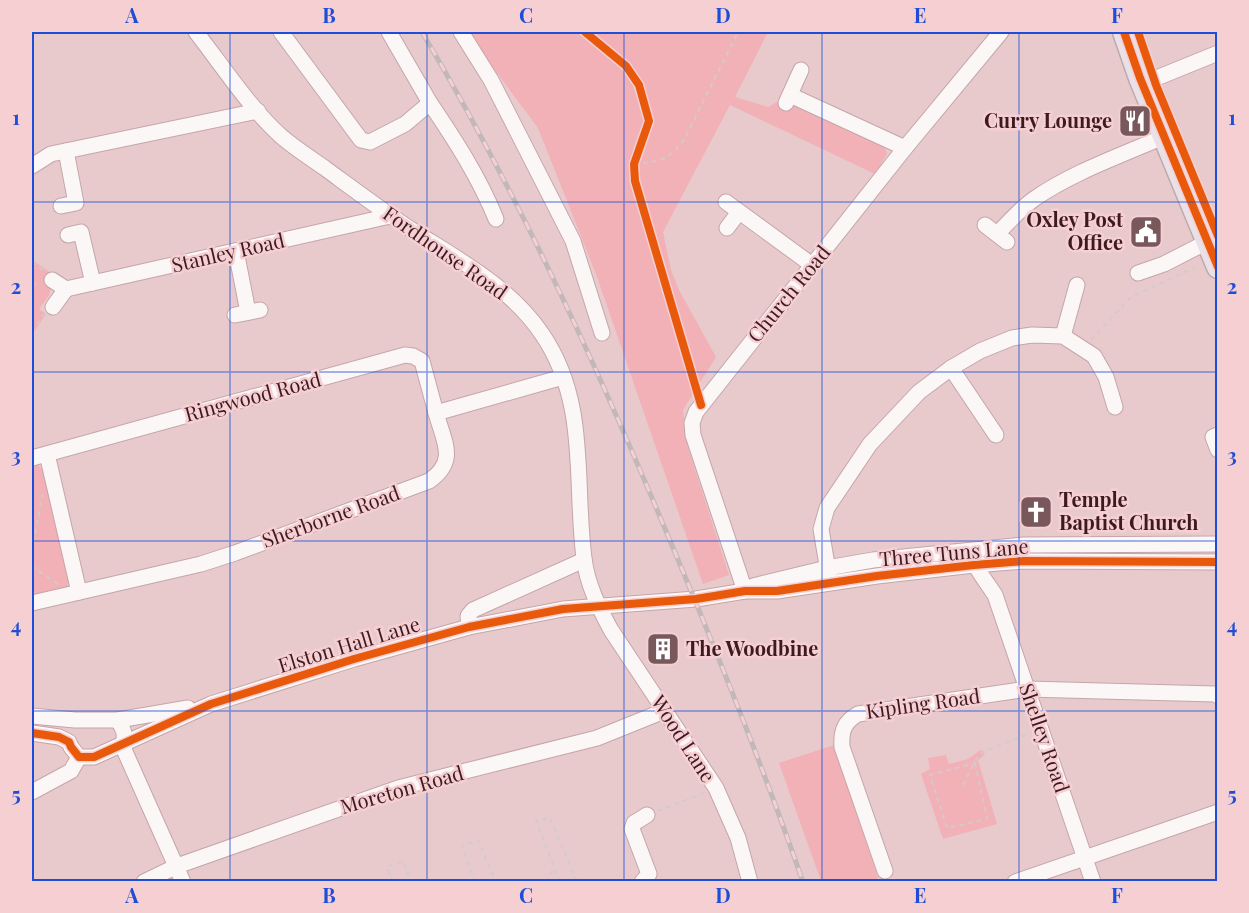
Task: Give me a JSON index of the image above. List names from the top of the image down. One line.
{"streets":{"street":["Stanley Road","Fordhouse Road","Church Road","Ringwood Road","Sherborne Road","Three Tuns Lane","Elston Hall Lane","Kipling Road","Shelley Road","Wood Lane","Moreton Road"]},"crossings":[["Stanley Road","Fordhouse Road"],["Fordhouse Road","Elston Hall Lane"],["Fordhouse Road","Wood Lane"],["Church Road","Three Tuns Lane"],["Ringwood Road","Sherborne Road"],["Three Tuns Lane","Elston Hall Lane"],["Three Tuns Lane","Shelley Road"],["Elston Hall Lane","Wood Lane"],["Kipling Road","Shelley Road"],["Wood Lane","Moreton Road"]],"places":{"restaurant":["Curry Lounge"],"public building":["Oxley Post Office"],"church":["Temple Baptist Church"],"building":["The Woodbine"]},"grid":{"columns":["A","B","C","D","E","F"],"rows":["1","2","3","4","5"]}}
